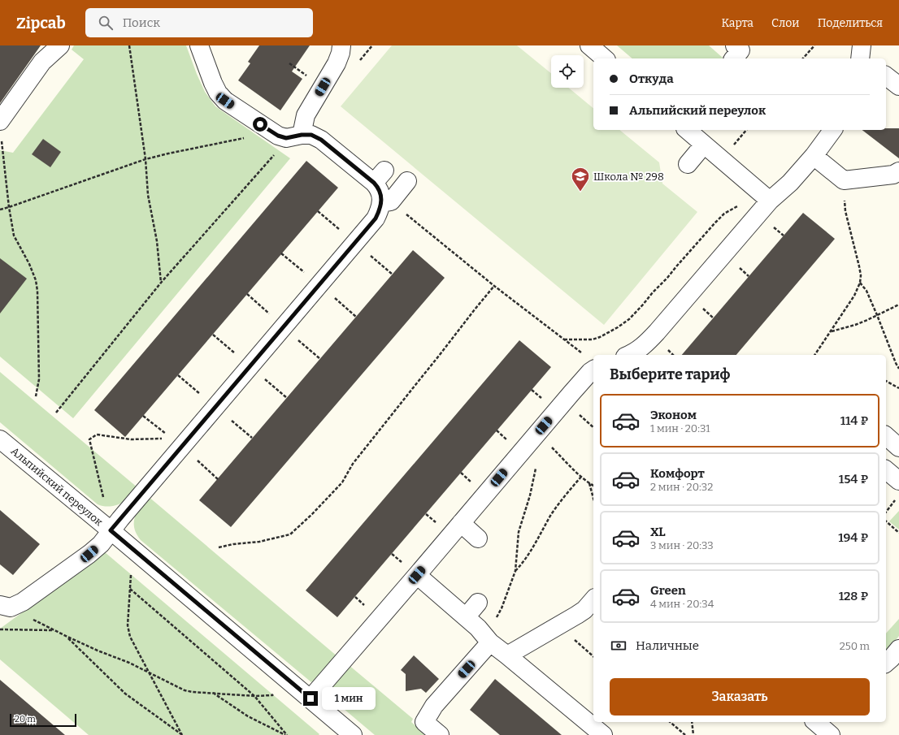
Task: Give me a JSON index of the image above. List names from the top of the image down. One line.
{"streets":{"street":["Альпийский переулок"]},"places":{"school or university":["Школа № 298"]},"scale_bar":"20 m","page":{"header":"Zipcab","search":"Поиск","nav":["Карта","Слои","Поделиться"],"banner":["Откуда","Альпийский переулок"],"heading":"Выберите тариф","list":[{"name":"Эконом","note":"1 мин · 20:31","value":"114 ₽"},{"name":"Комфорт","note":"2 мин · 20:32","value":"154 ₽"},{"name":"XL","note":"3 мин · 20:33","value":"194 ₽"},{"name":"Green","note":"4 мин · 20:34","value":"128 ₽"}],"pay":["Наличные","250 m"],"buttons":"Заказать","bubble":"1 мин","scale":"20 m"}}
